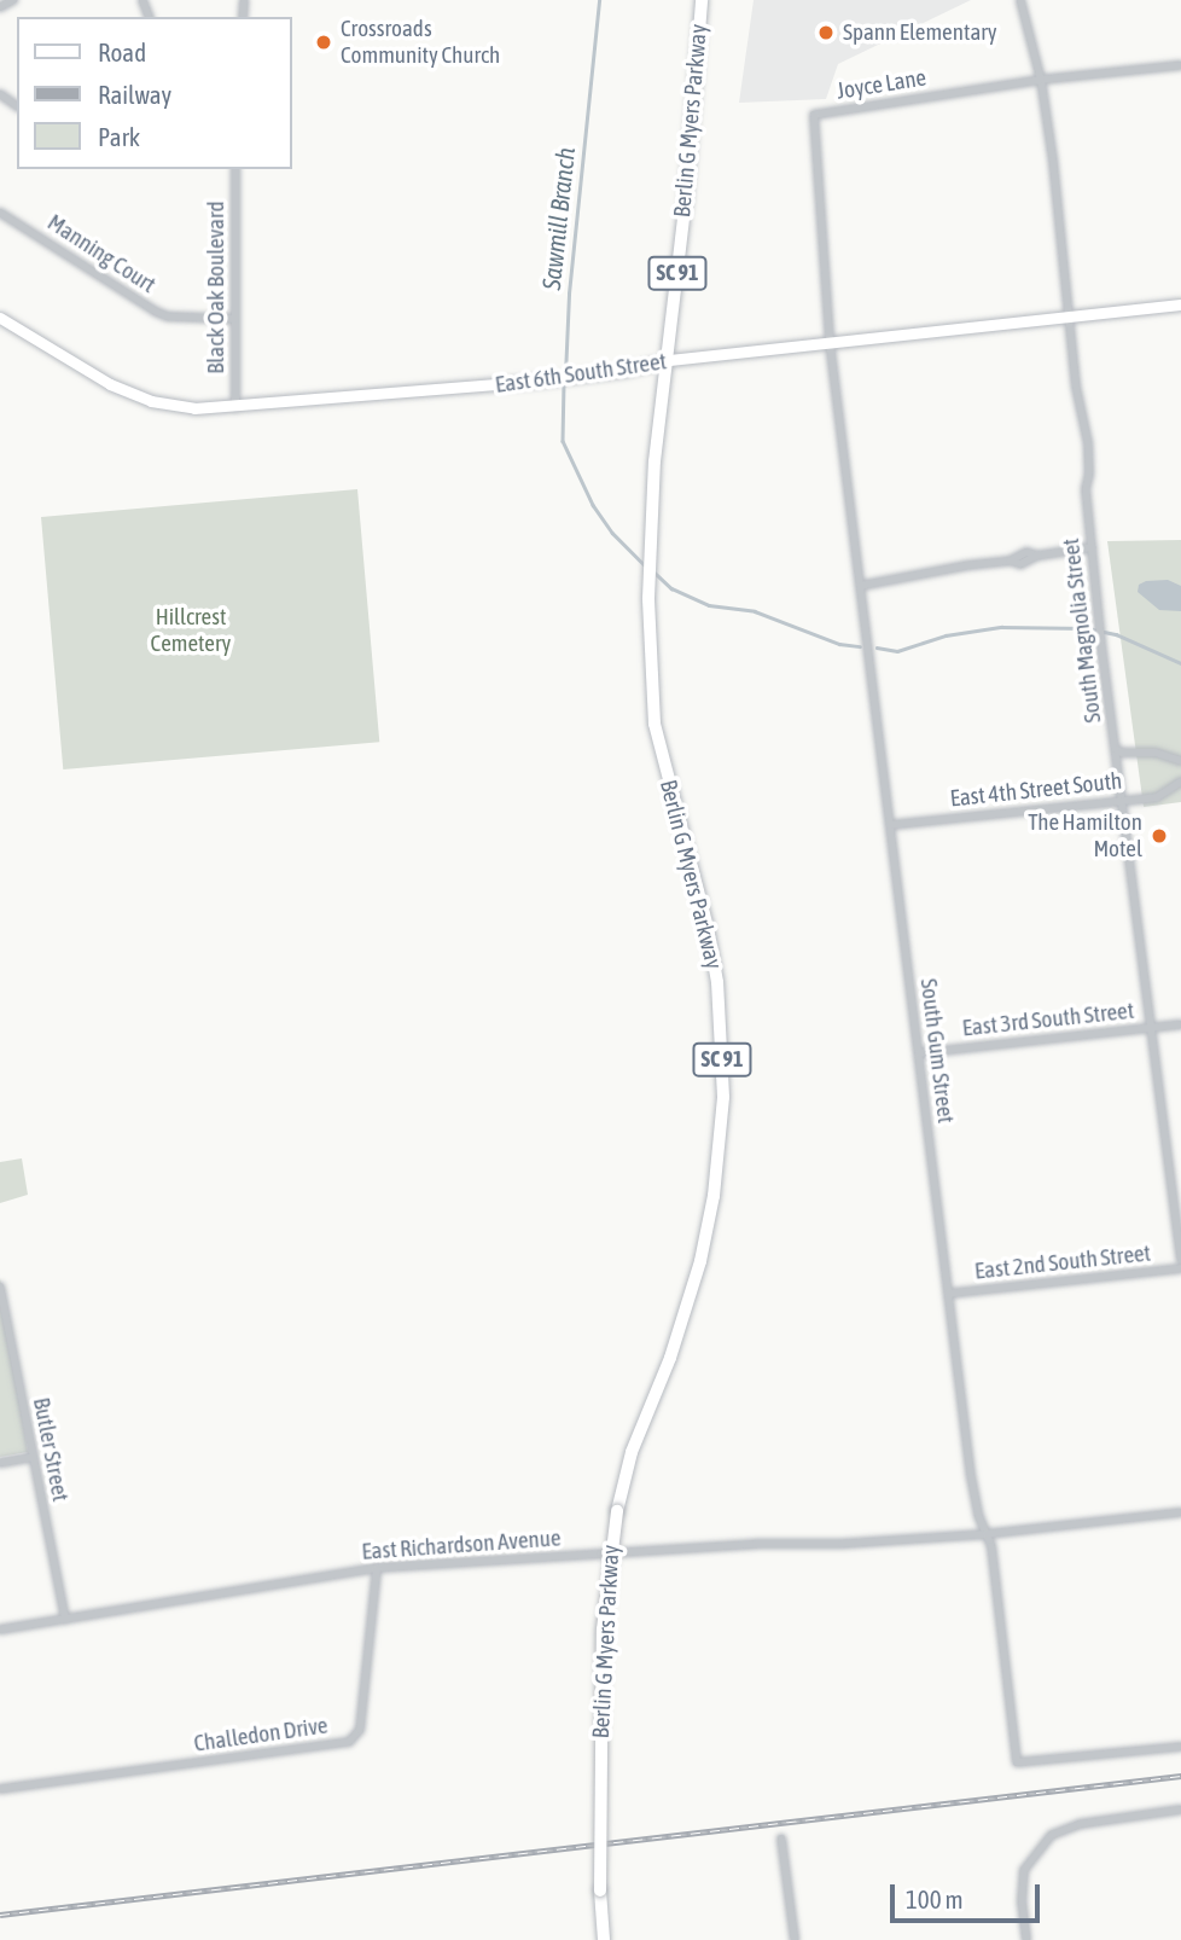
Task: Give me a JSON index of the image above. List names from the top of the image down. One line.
{"streets":{"main road":["Berlin G Myers Parkway","SC 91"],"street":["Joyce Lane","Manning Court","Black Oak Boulevard","East 6th South Street","South Magnolia Street","East 4th Street South","East 3rd South Street","South Gum Street","East 2nd South Street","Butler Street","East Richardson Avenue","Challedon Drive"]},"crossings":[["Joyce Lane","East 6th South Street"],["Joyce Lane","South Magnolia Street"],["Joyce Lane","South Gum Street"],["Berlin G Myers Parkway","East 6th South Street"],["Manning Court","Black Oak Boulevard"],["Black Oak Boulevard","East 6th South Street"],["East 6th South Street","South Magnolia Street"],["East 6th South Street","South Gum Street"],["South Magnolia Street","East 4th Street South"],["South Magnolia Street","East 3rd South Street"],["East 4th Street South","South Gum Street"],["East 3rd South Street","South Gum Street"],["South Gum Street","East 2nd South Street"],["South Gum Street","East Richardson Avenue"],["Butler Street","East Richardson Avenue"],["East Richardson Avenue","Challedon Drive"]],"water":["Sawmill Branch"],"parks":["Hillcrest Cemetery"],"places":["Spann Elementary","Crossroads Community Church","The Hamilton Motel"],"legend":["Road","Railway","Park"],"scale_bar":"100 m"}
